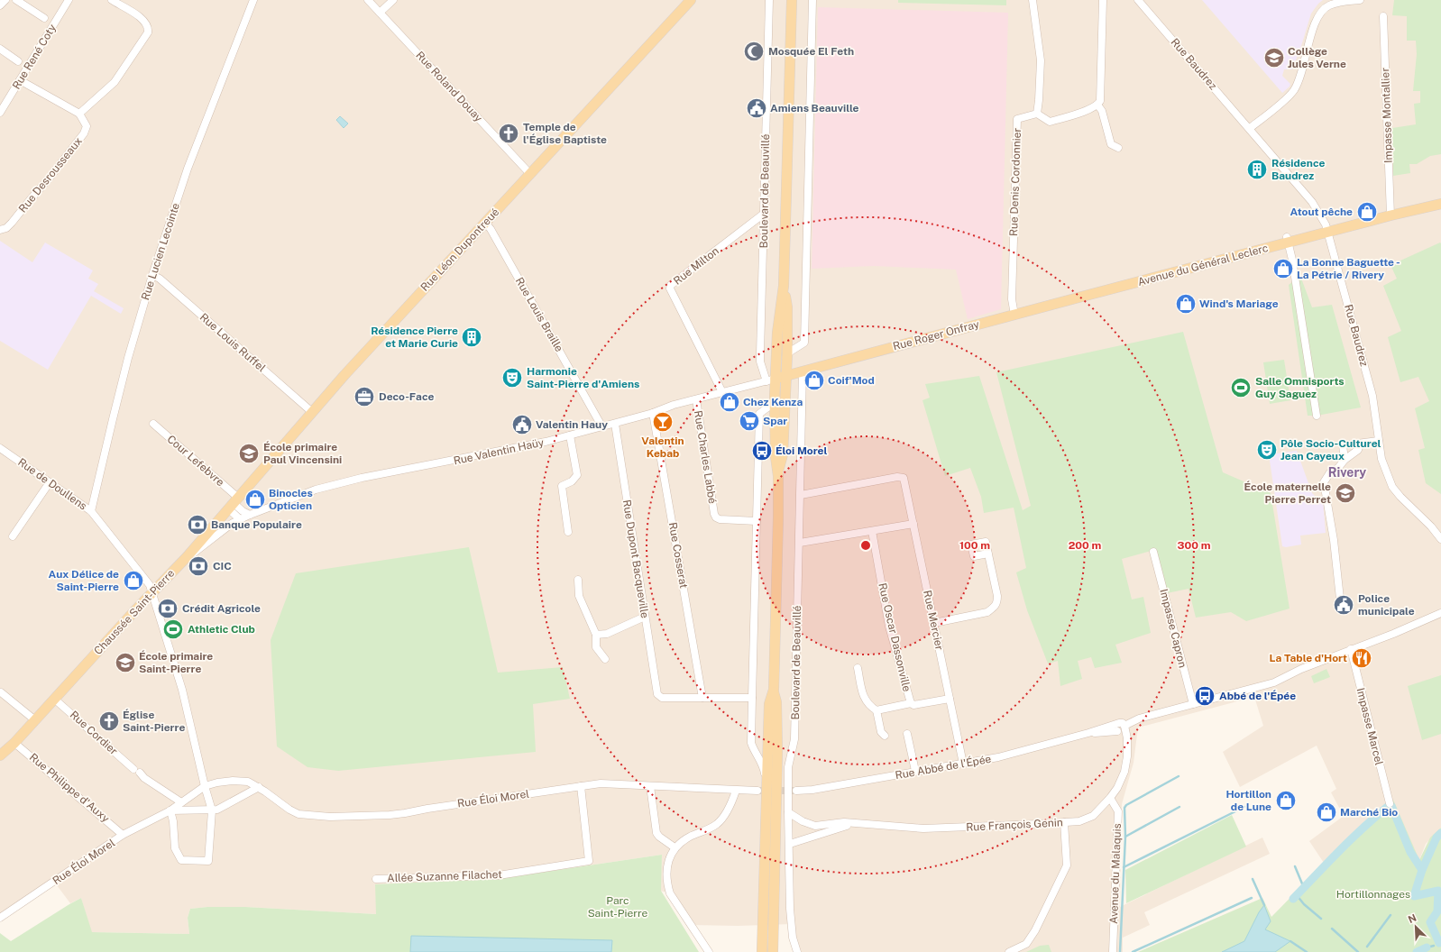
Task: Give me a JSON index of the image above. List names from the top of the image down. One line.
{"streets":{"main road":["Boulevard de Beauvillé","Rue Léon Dupontreué","Avenue du Général Leclerc","Rue Roger Onfray","Chaussée Saint-Pierre"],"street":["Rue René Coty","Rue Baudrez","Rue Roland Douay","Impasse Montallier","Rue Desrousseaux","Rue Denis Cordonnier","Rue Lucien Lecointe","Rue Milton","Rue Louis Braille","Rue Louis Ruffel","Rue Valentin Haüy","Rue Charles Labbé","Cour Lefebvre","Rue de Doullens","Rue Cosserat","Rue Dupont Bacqueville","Rue Mercier","Impasse Capron","Rue Oscar Dassonville","Impasse Marcel","Rue Cordier","Rue Abbé de l'Épée","Rue Philippe d'Auxy","Rue Éloi Morel","Rue François Genin","Avenue du Malaquis","Allée Suzanne Filachet"]},"crossings":[["Rue Baudrez","Avenue du Général Leclerc"],["Rue Roland Douay","Rue Léon Dupontreué"],["Impasse Montallier","Avenue du Général Leclerc"],["Rue Denis Cordonnier","Rue Roger Onfray"],["Boulevard de Beauvillé","Rue Milton"],["Boulevard de Beauvillé","Rue Roger Onfray"],["Boulevard de Beauvillé","Rue Valentin Haüy"],["Boulevard de Beauvillé","Rue Charles Labbé"],["Boulevard de Beauvillé","Rue Mercier"],["Boulevard de Beauvillé","Rue François Genin"],["Rue Léon Dupontreué","Rue Louis Braille"],["Rue Léon Dupontreué","Rue Louis Ruffel"],["Rue Léon Dupontreué","Cour Lefebvre"],["Rue Léon Dupontreué","Chaussée Saint-Pierre"],["Rue Lucien Lecointe","Rue Louis Ruffel"],["Rue Lucien Lecointe","Rue de Doullens"],["Avenue du Général Leclerc","Rue Roger Onfray"],["Rue Milton","Rue Valentin Haüy"],["Rue Louis Braille","Rue Valentin Haüy"],["Rue Roger Onfray","Rue Valentin Haüy"],["Rue Valentin Haüy","Rue Charles Labbé"],["Rue Valentin Haüy","Rue Cosserat"],["Rue Valentin Haüy","Rue Dupont Bacqueville"],["Rue Valentin Haüy","Chaussée Saint-Pierre"],["Cour Lefebvre","Chaussée Saint-Pierre"],["Rue de Doullens","Chaussée Saint-Pierre"],["Rue de Doullens","Rue Éloi Morel"],["Rue Cosserat","Rue Dupont Bacqueville"],["Chaussée Saint-Pierre","Rue Cordier"],["Chaussée Saint-Pierre","Rue Philippe d'Auxy"],["Rue Mercier","Rue Oscar Dassonville"],["Rue Mercier","Rue Abbé de l'Épée"],["Impasse Capron","Rue Abbé de l'Épée"],["Impasse Marcel","Rue Abbé de l'Épée"],["Rue Cordier","Rue Éloi Morel"],["Rue Abbé de l'Épée","Rue François Genin"],["Rue Philippe d'Auxy","Rue Éloi Morel"],["Rue Éloi Morel","Allée Suzanne Filachet"],["Rue François Genin","Avenue du Malaquis"]],"districts":["Rivery"],"parks":["Hortillonnages","Parc Saint-Pierre"],"places":{"mosque":["Mosquée El Feth"],"school or university":["Collège Jules Verne","École primaire Paul Vincensini","École maternelle Pierre Perret","École primaire Saint-Pierre"],"public building":["Amiens Beauville","Valentin Hauy","Police municipale"],"church":["Temple de l'Église Baptiste","Église Saint-Pierre"],"building":["Résidence Baudrez","Résidence Pierre et Marie Curie"],"shop":["Atout pêche","La Bonne Baguette - La Pétrie / Rivery","Wind's Mariage","Coif'Mod","Chez Kenza","Binocles Opticien","Aux Délice de Saint-Pierre","Hortillon de Lune","Marché Bio"],"theatre":["Harmonie Saint-Pierre d'Amiens","Pôle Socio-Culturel Jean Cayeux"],"sports":["Salle Omnisports Guy Saguez","Athletic Club"],"office":["Deco-Face"],"supermarket":["Spar"],"bar":["Valentin Kebab"],"bus stop":["Éloi Morel","Abbé de l'Épée"],"bank":["Banque Populaire","CIC","Crédit Agricole"],"restaurant":["La Table d'Hort"]},"north":"top left","rings":["100 m","200 m","300 m"]}
